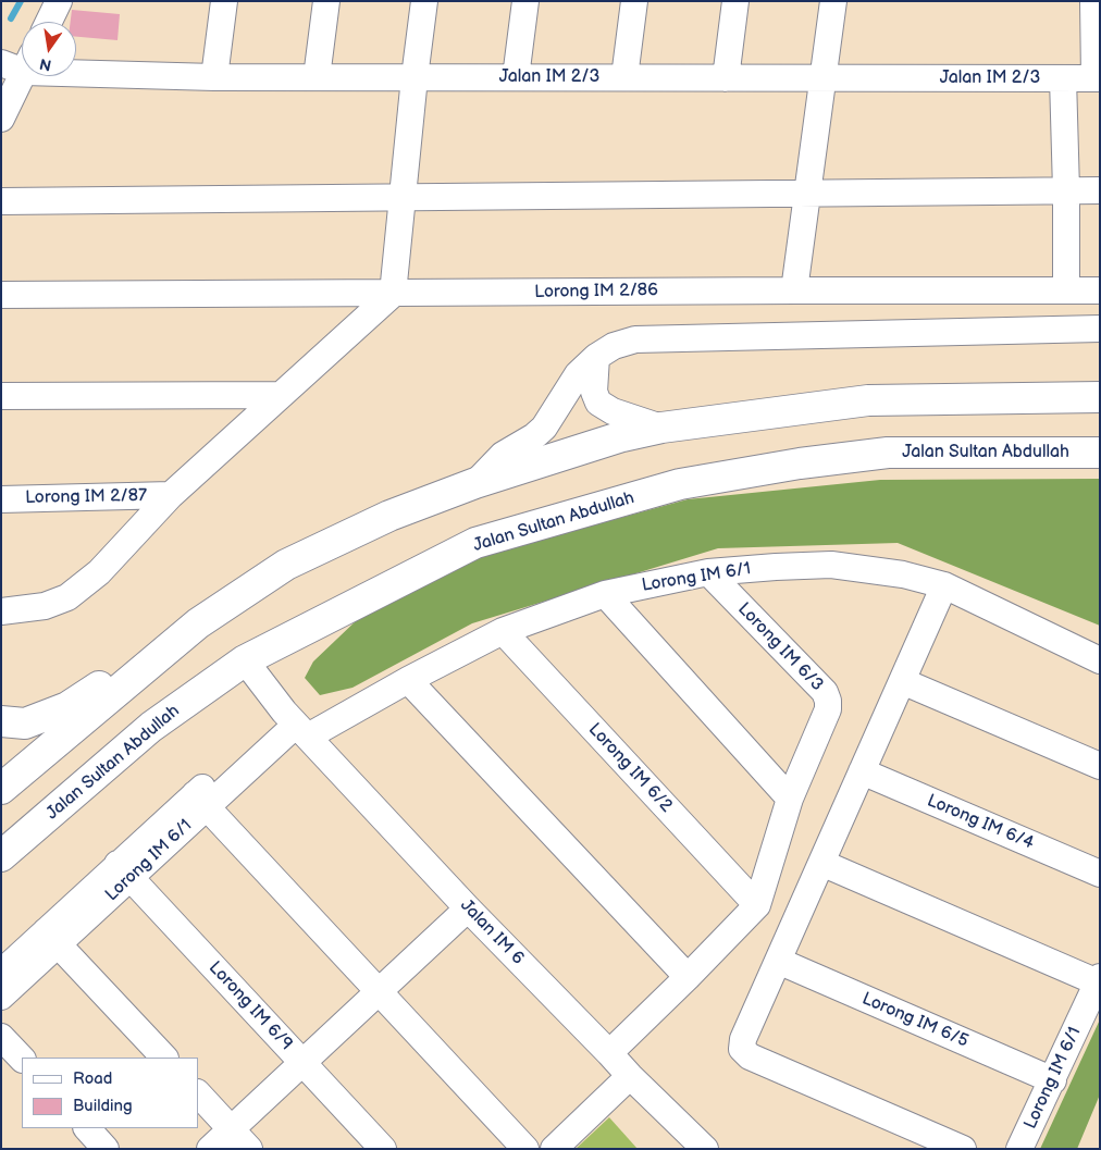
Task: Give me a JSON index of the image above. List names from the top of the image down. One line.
{"streets":{"main road":["Jalan Sultan Abdullah"],"street":["Jalan IM 2/3","Lorong IM 2/86","Lorong IM 2/87","Lorong IM 6/1","Lorong IM 6/3","Lorong IM 6/2","Lorong IM 6/4","Jalan IM 6","Lorong IM 6/9","Lorong IM 6/5"]},"crossings":[["Jalan Sultan Abdullah","Jalan IM 6"],["Lorong IM 6/1","Lorong IM 6/3"],["Lorong IM 6/1","Lorong IM 6/2"],["Lorong IM 6/1","Jalan IM 6"],["Lorong IM 6/1","Lorong IM 6/9"],["Lorong IM 6/1","Lorong IM 6/5"]],"legend":["Road","Building"],"north":"bottom"}
